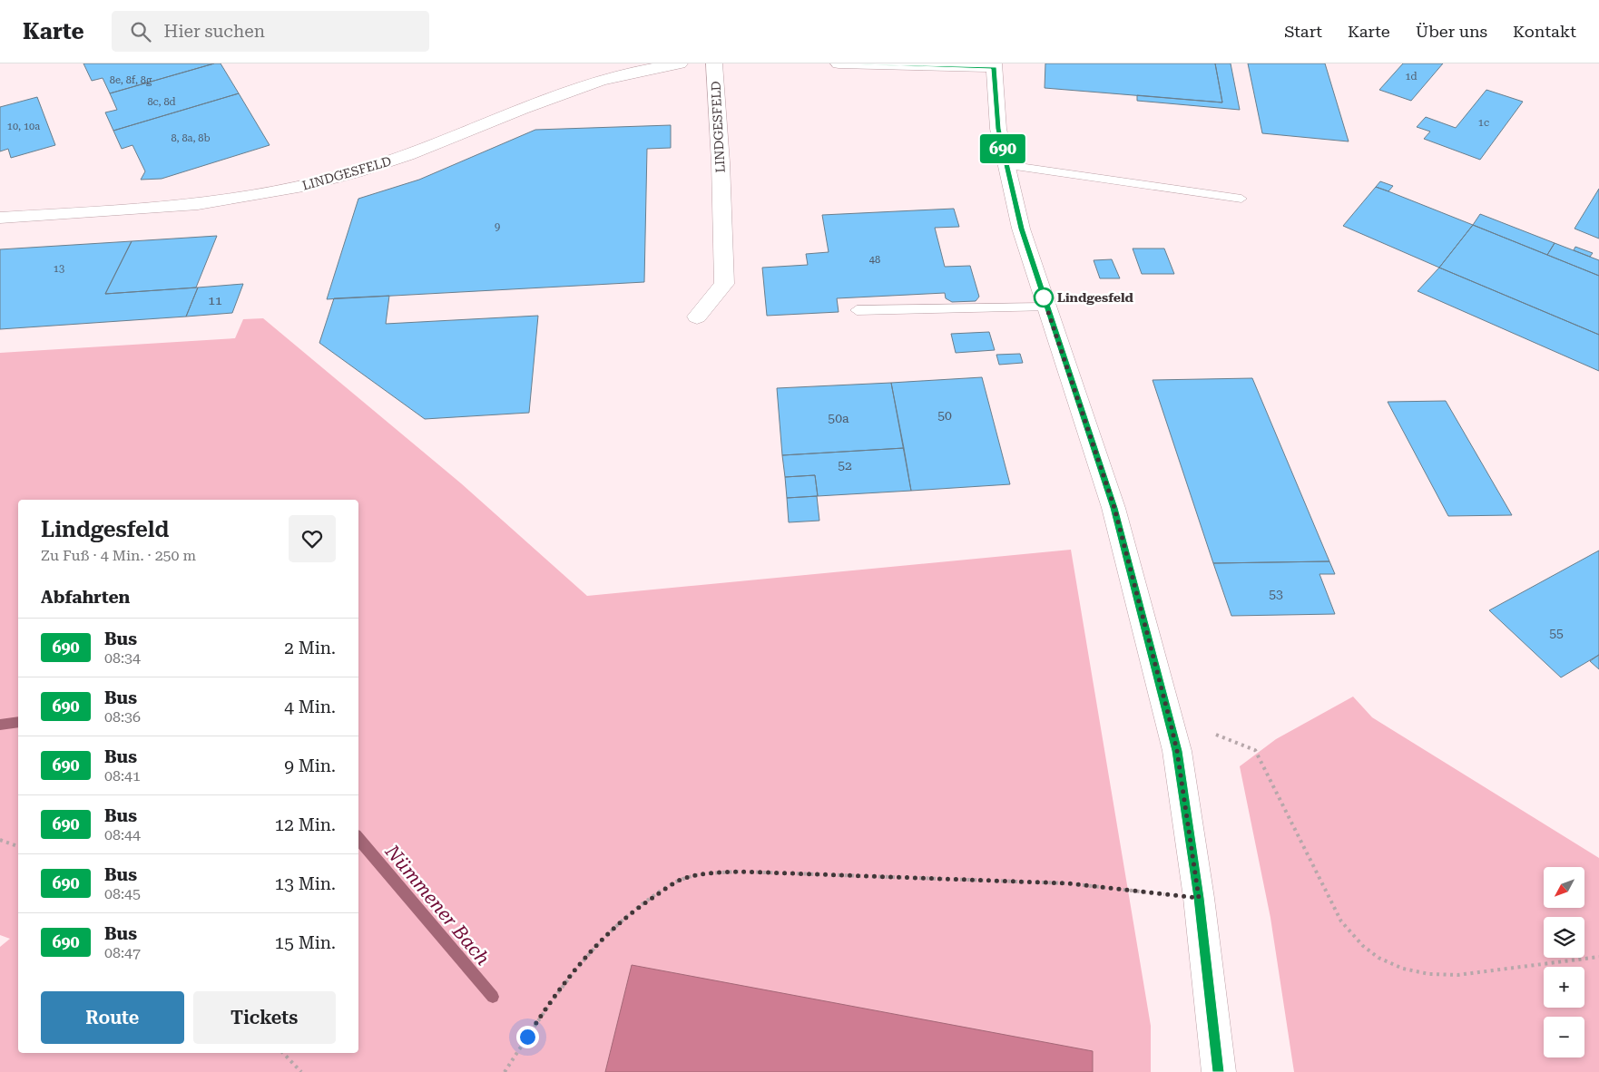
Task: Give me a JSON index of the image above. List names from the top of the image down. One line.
{"streets":{"street":["LINDGESFELD"]},"water":["Nümmener Bach"],"places":["Lindgesfeld"],"lines":["bus line 690"],"house_numbers":["1d","8e, 8f, 8g","8c, 8d","1c","10, 10a","8, 8a, 8b","9","48","13","11","50","50a","52","53","55"],"north":"bottom left","page":{"header":"Karte","search":"Hier suchen","nav":["Start","Karte","Über uns","Kontakt"],"on_map":"690","heading":[["Lindgesfeld","Zu Fuß · 4 Min. · 250 m"],"Abfahrten"],"list":[{"mark":"690","name":"Bus","note":"08:34","value":"2 Min."},{"mark":"690","name":"Bus","note":"08:36","value":"4 Min."},{"mark":"690","name":"Bus","note":"08:41","value":"9 Min."},{"mark":"690","name":"Bus","note":"08:44","value":"12 Min."},{"mark":"690","name":"Bus","note":"08:45","value":"13 Min."},{"mark":"690","name":"Bus","note":"08:47","value":"15 Min."}],"map_buttons":["+","−"],"buttons":["Route","Tickets"]}}
